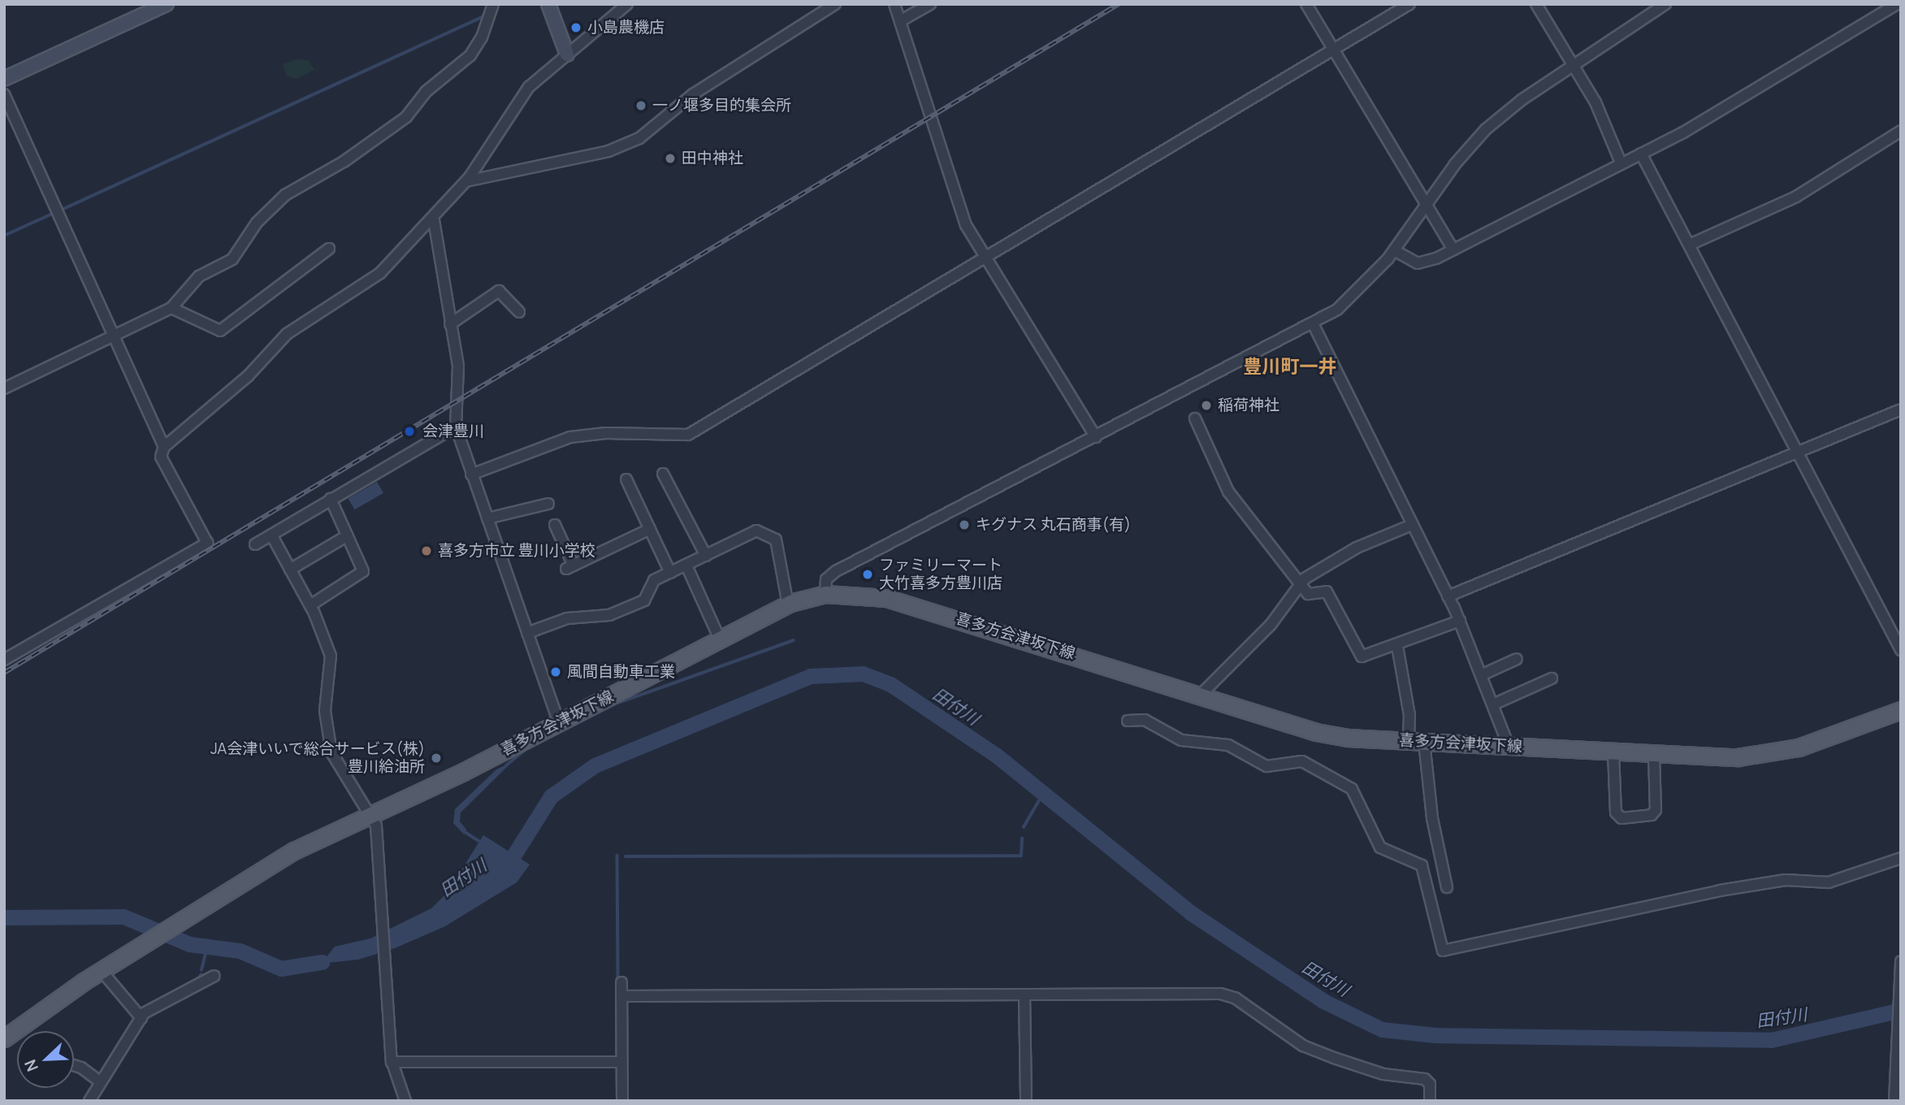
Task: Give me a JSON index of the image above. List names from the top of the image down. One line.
{"streets":{"main road":["喜多方会津坂下線"]},"districts":["豊川町一井"],"water":["田付川"],"places":["小島農機店","一ノ堰多目的集会所","田中神社","稲荷神社","会津豊川","キグナス 丸石商事(有)","喜多方市立 豊川小学校","ファミリーマート 大竹喜多方豊川店","風間自動車工業","JA会津いいで総合サービス(株) 豊川給油所"],"north":"bottom left"}
